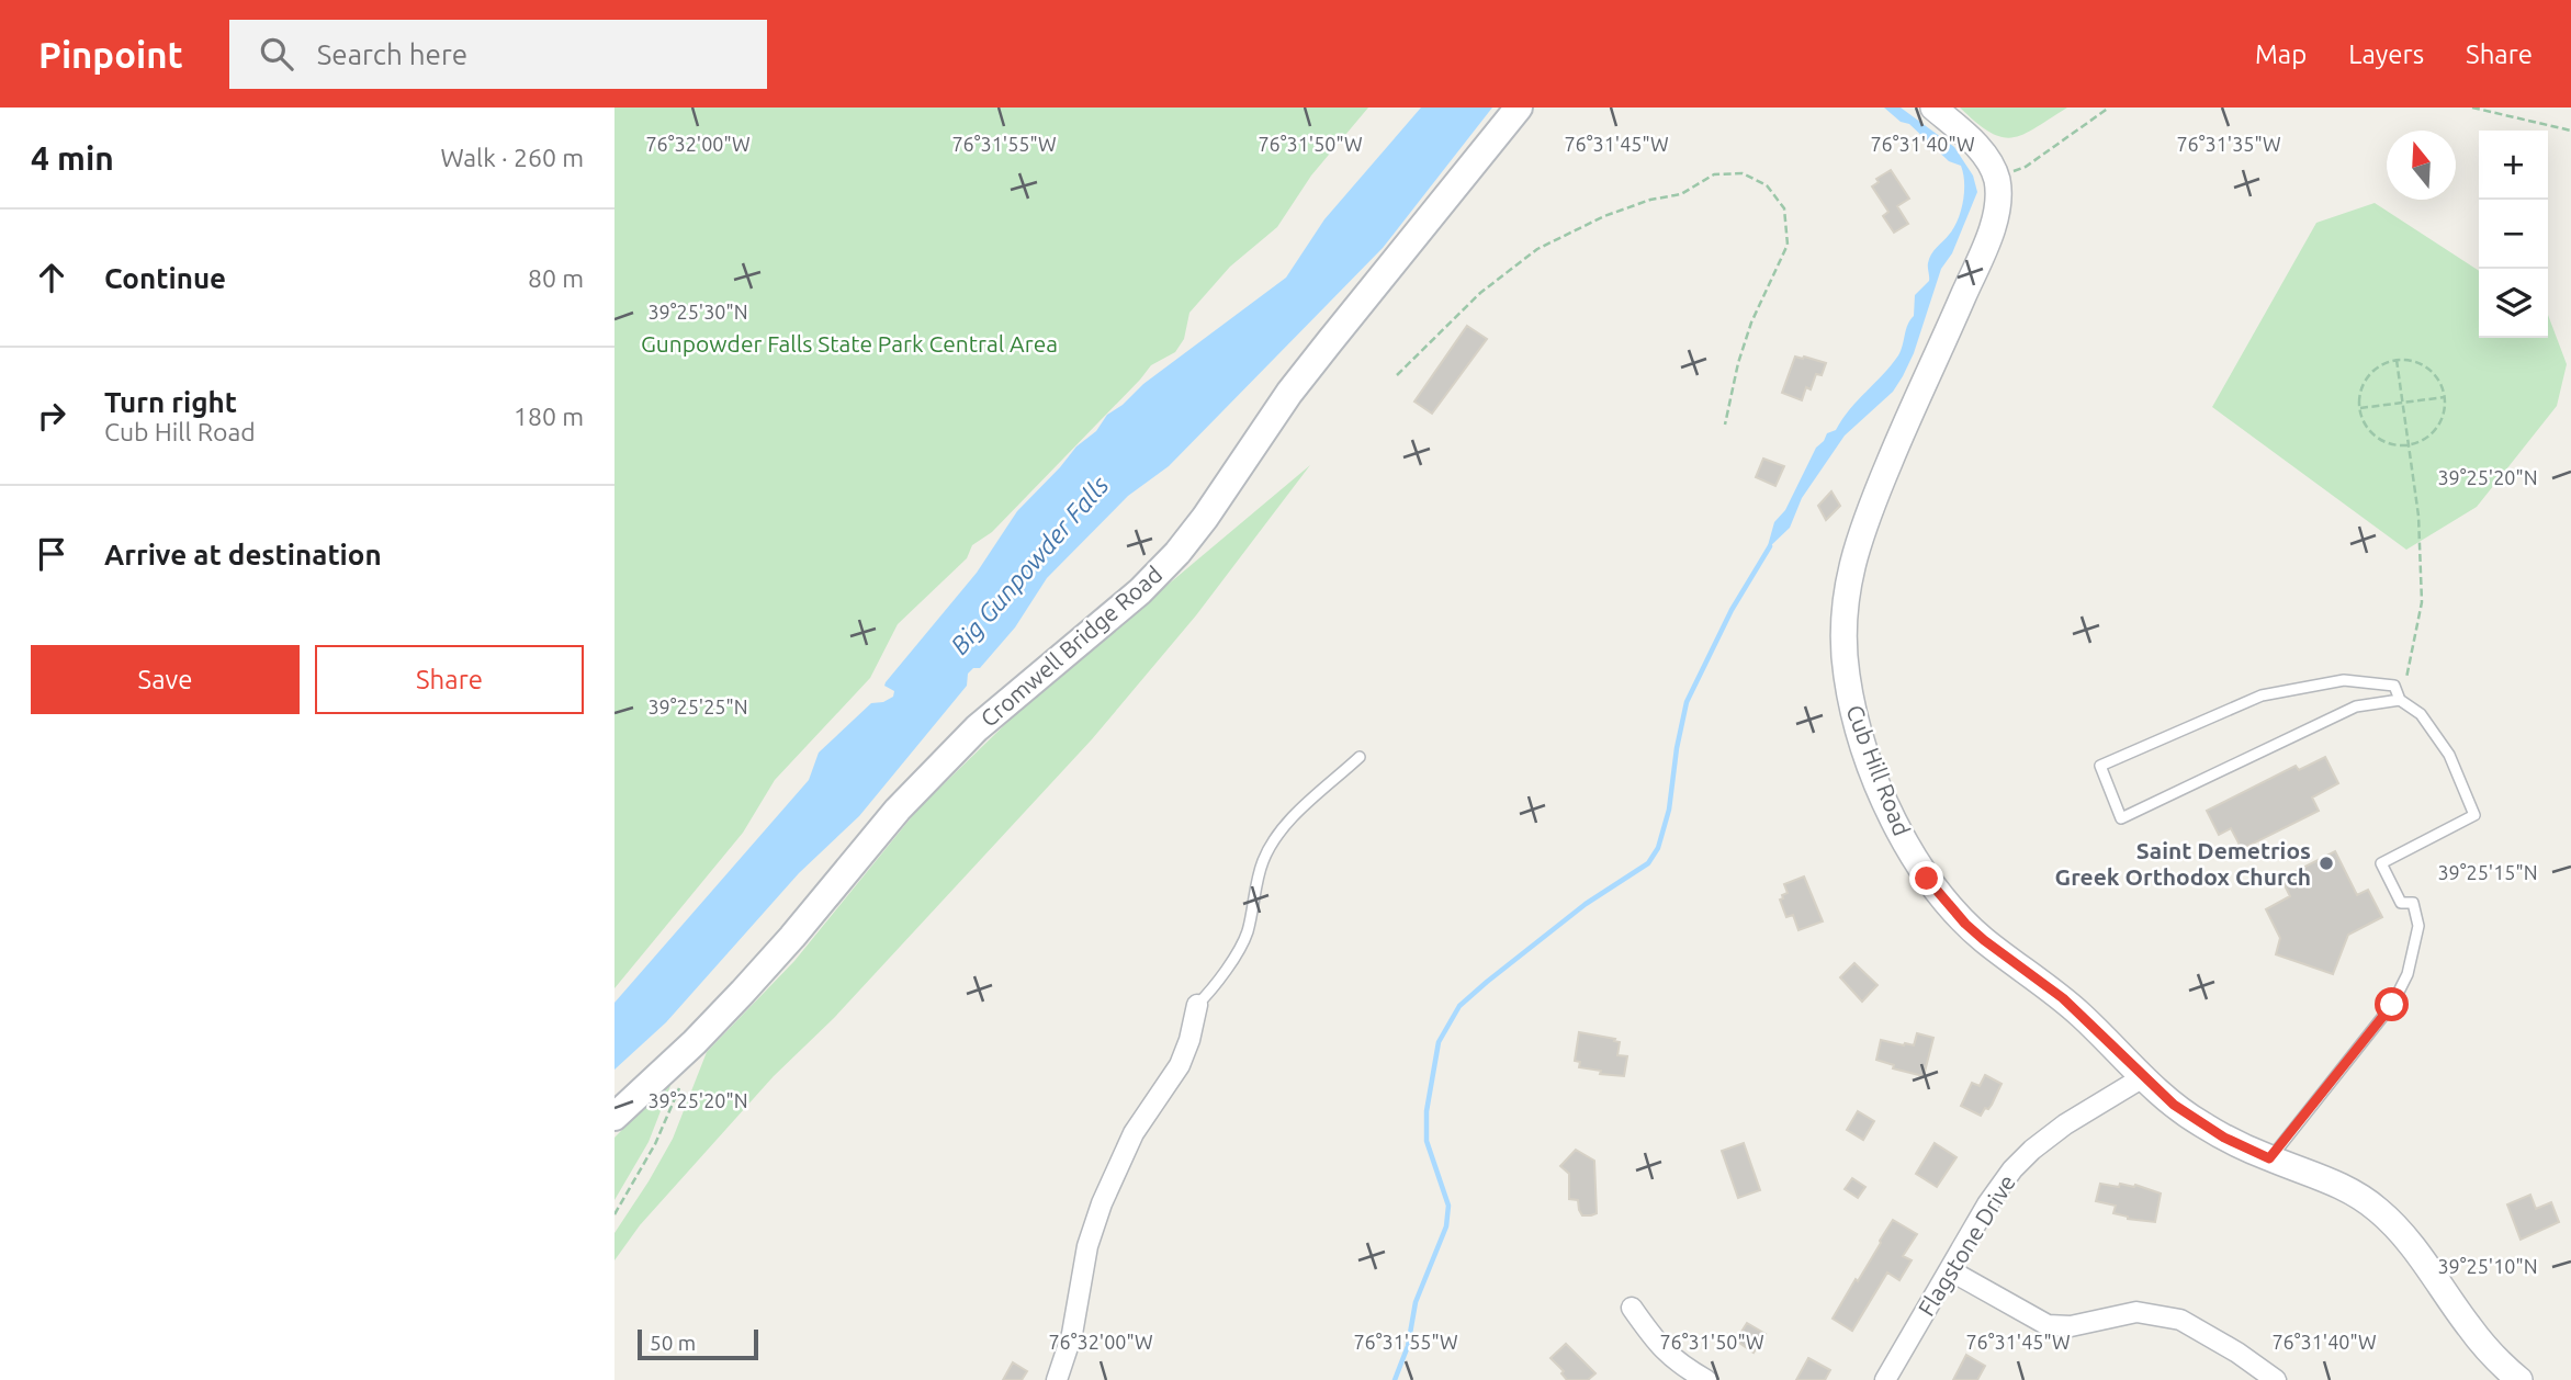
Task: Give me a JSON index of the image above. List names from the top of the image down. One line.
{"streets":{"main road":["Cromwell Bridge Road"],"street":["Cub Hill Road","Flagstone Drive"]},"crossings":[["Cub Hill Road","Flagstone Drive"]],"water":["Big Gunpowder Falls"],"parks":["Gunpowder Falls State Park Central Area"],"places":["Saint Demetrios Greek Orthodox Church"],"scale_bar":"50 m","north":"top","page":{"header":"Pinpoint","search":"Search here","nav":["Map","Layers","Share"],"heading":["4 min","Walk · 260 m"],"map_buttons":["+","−"],"list":[["Continue","80 m"],["Turn right","Cub Hill Road","180 m"],"Arrive at destination"],"buttons":["Save","Share"],"scale":"50 m"},"coordinates":["76°32'00\"W","76°31'55\"W","76°31'50\"W","76°31'45\"W","76°31'40\"W","76°31'35\"W","39°25'30\"N","39°25'20\"N","39°25'25\"N","39°25'15\"N","39°25'10\"N"]}
